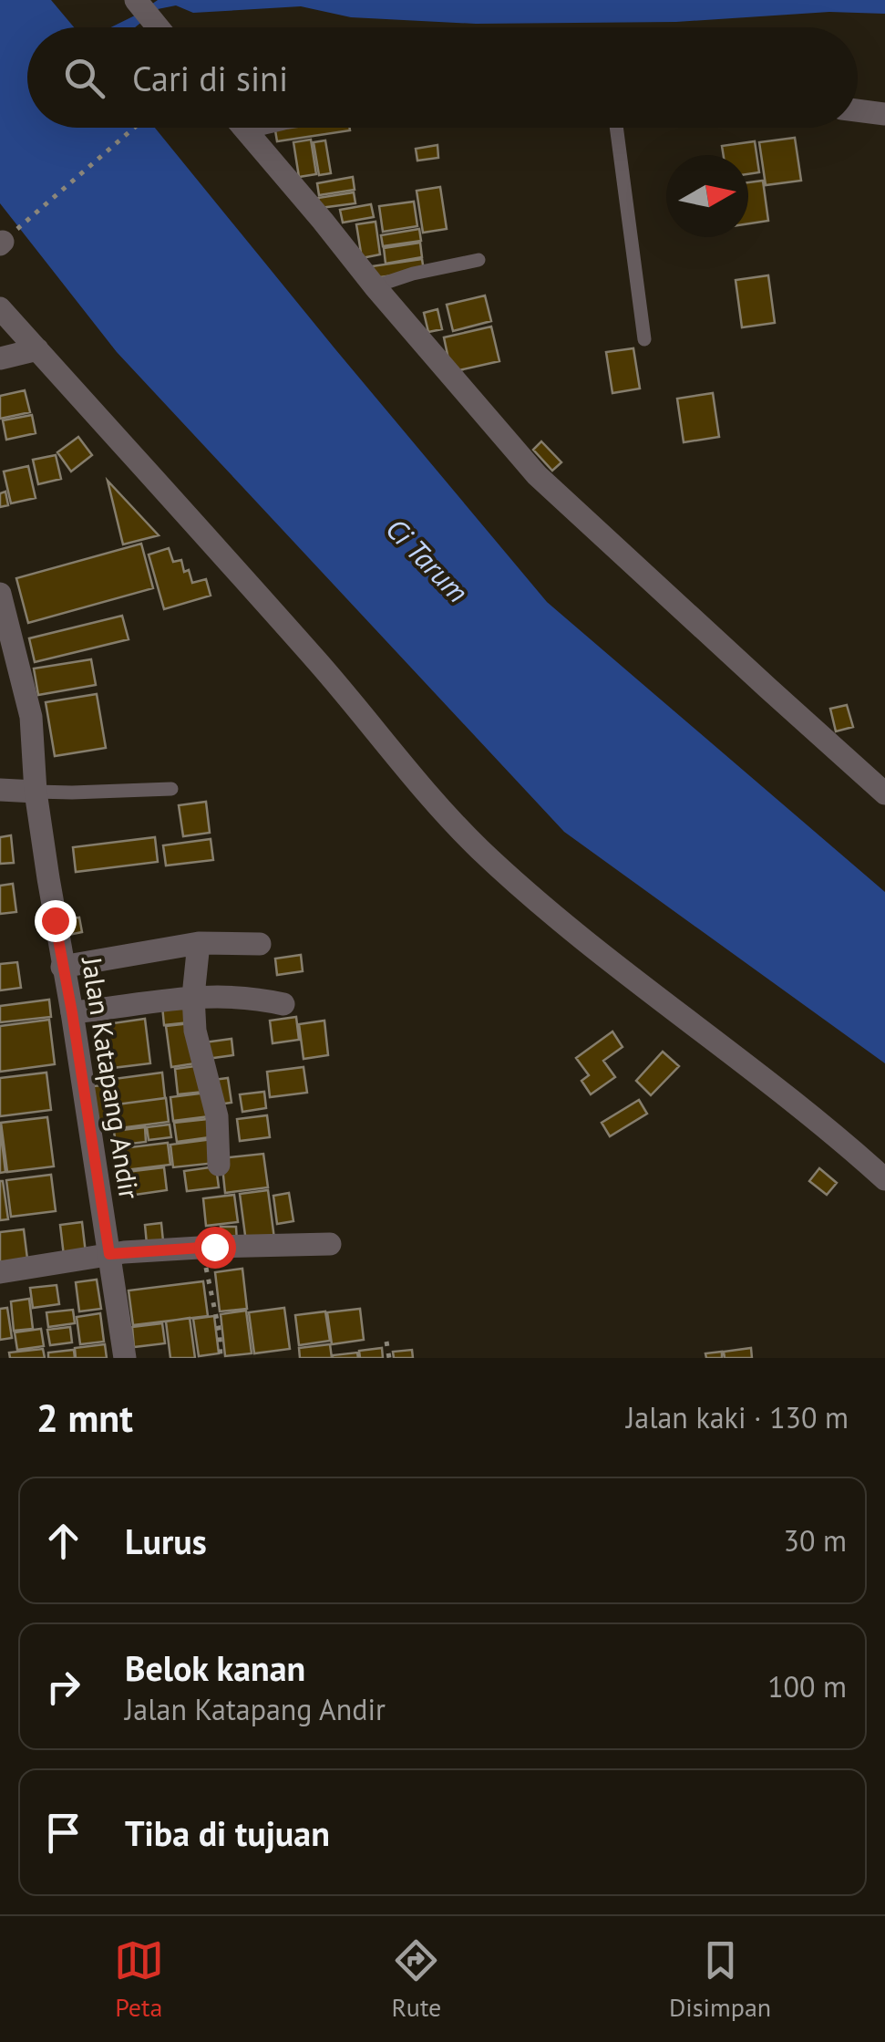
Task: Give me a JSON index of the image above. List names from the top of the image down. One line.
{"streets":{"street":["Jalan Katapang Andir"]},"water":["Ci Tarum"],"north":"right","page":{"search":"Cari di sini","heading":["2 mnt","Jalan kaki · 130 m"],"list":[["Lurus","30 m"],["Belok kanan","Jalan Katapang Andir","100 m"],"Tiba di tujuan"],"nav":["Peta","Rute","Disimpan"]}}
